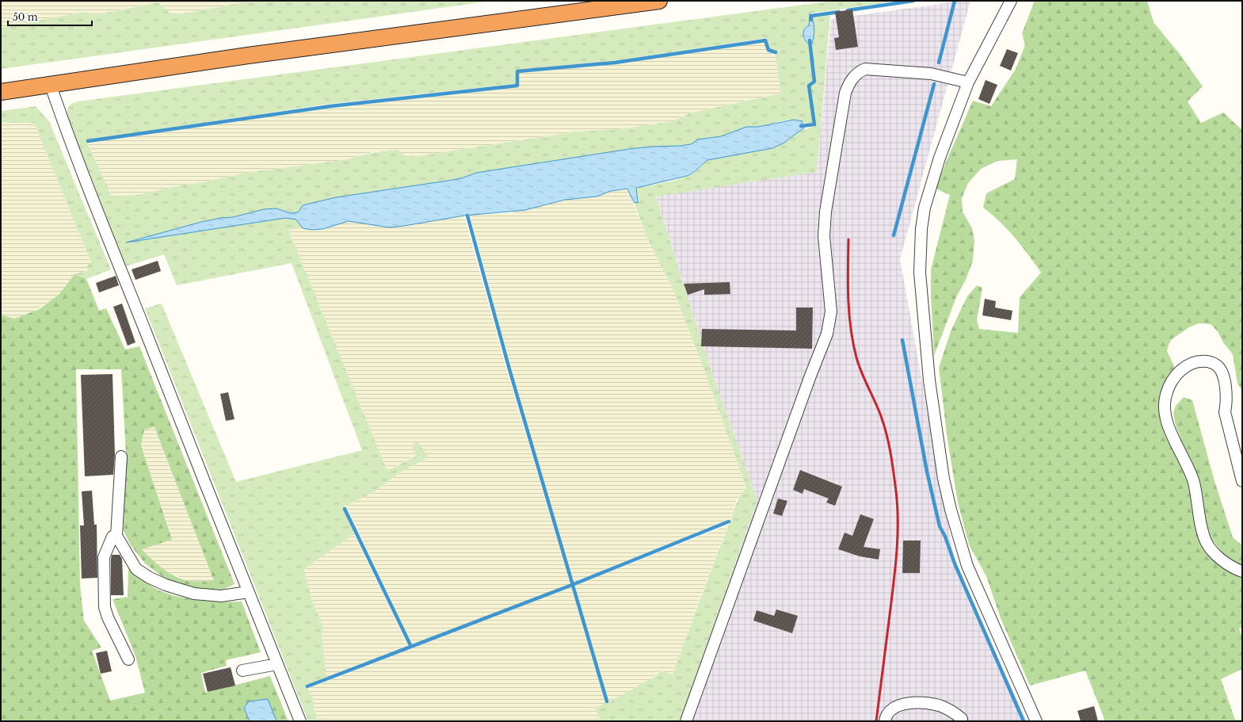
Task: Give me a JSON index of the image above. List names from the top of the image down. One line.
{"scale_bar":"50 m"}
